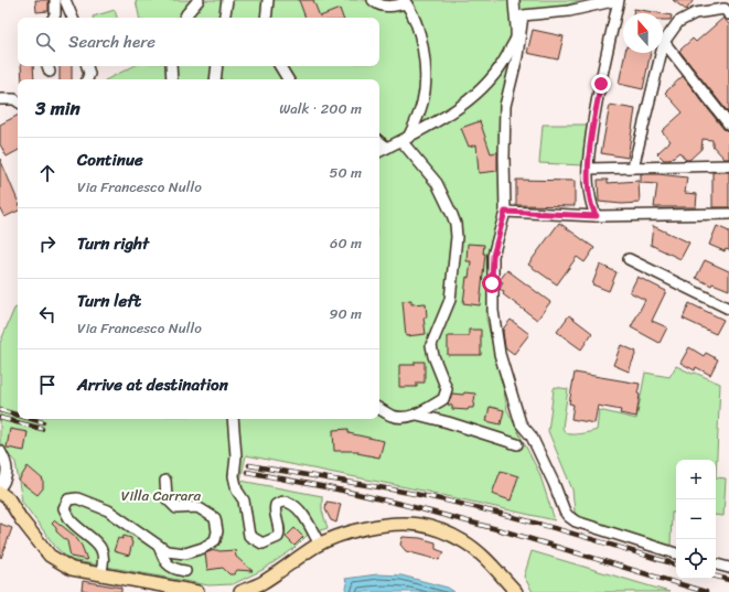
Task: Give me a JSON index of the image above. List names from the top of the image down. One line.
{"parks":["Villa Carrara"],"north":"top","page":{"search":"Search here","heading":["3 min","Walk · 200 m"],"list":[["Continue","Via Francesco Nullo","50 m"],["Turn right","60 m"],["Turn left","Via Francesco Nullo","90 m"],"Arrive at destination"],"map_buttons":["+","−"]}}
